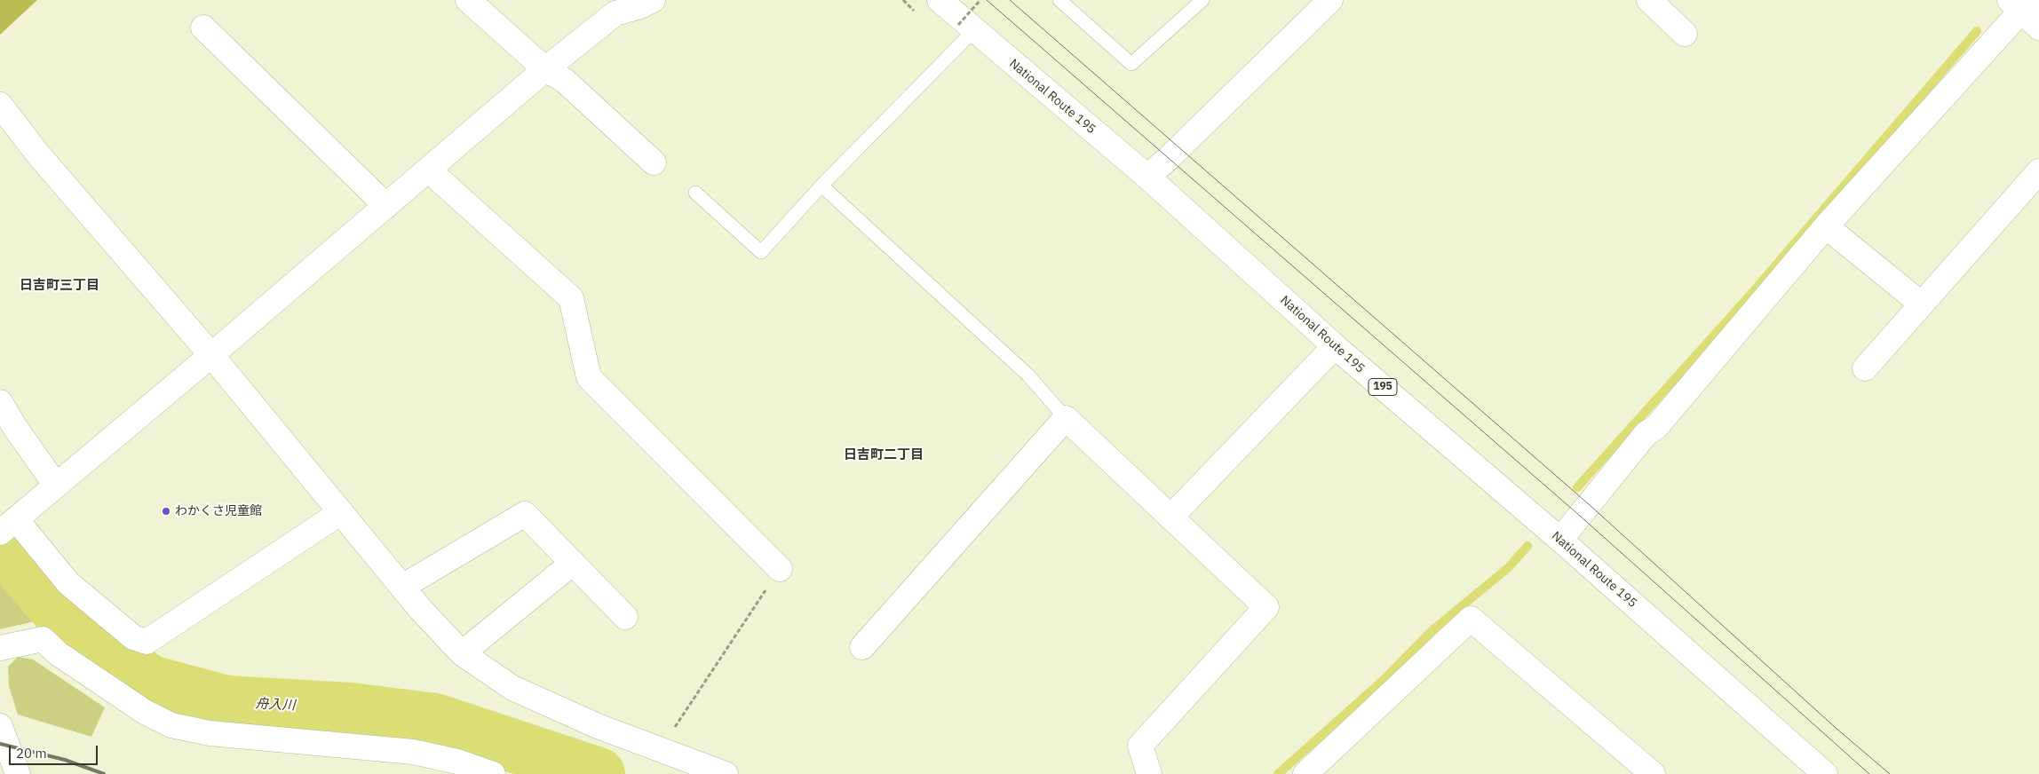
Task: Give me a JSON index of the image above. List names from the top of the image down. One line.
{"streets":{"main road":["National Route 195","195"]},"districts":["日吉町三丁目","日吉町二丁目"],"water":["舟入川"],"places":["わかくさ児童館"],"scale_bar":"20 m"}
